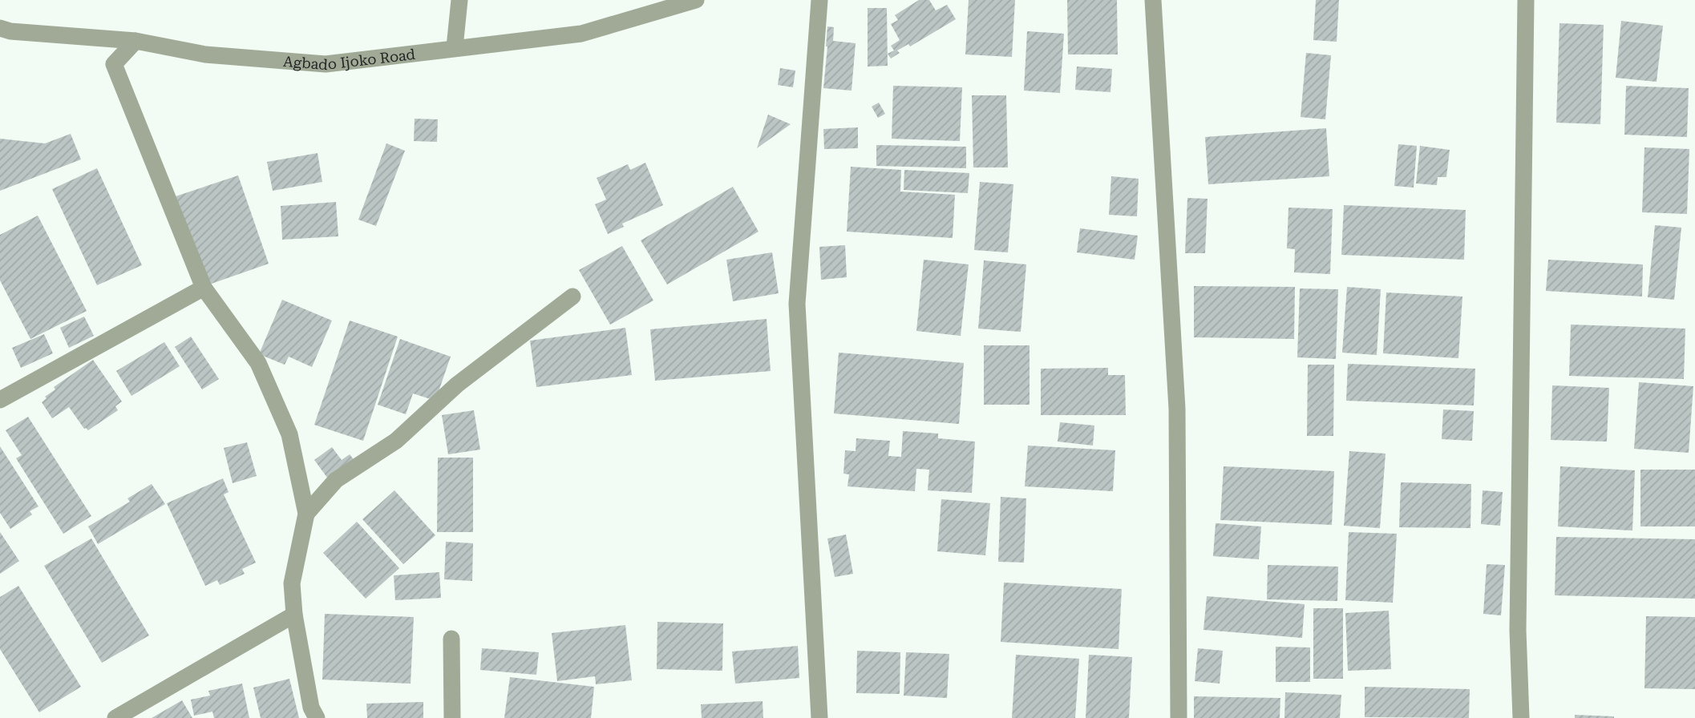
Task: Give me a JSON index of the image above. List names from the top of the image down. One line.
{"streets":{"street":["Agbado Ijoko Road"]}}
